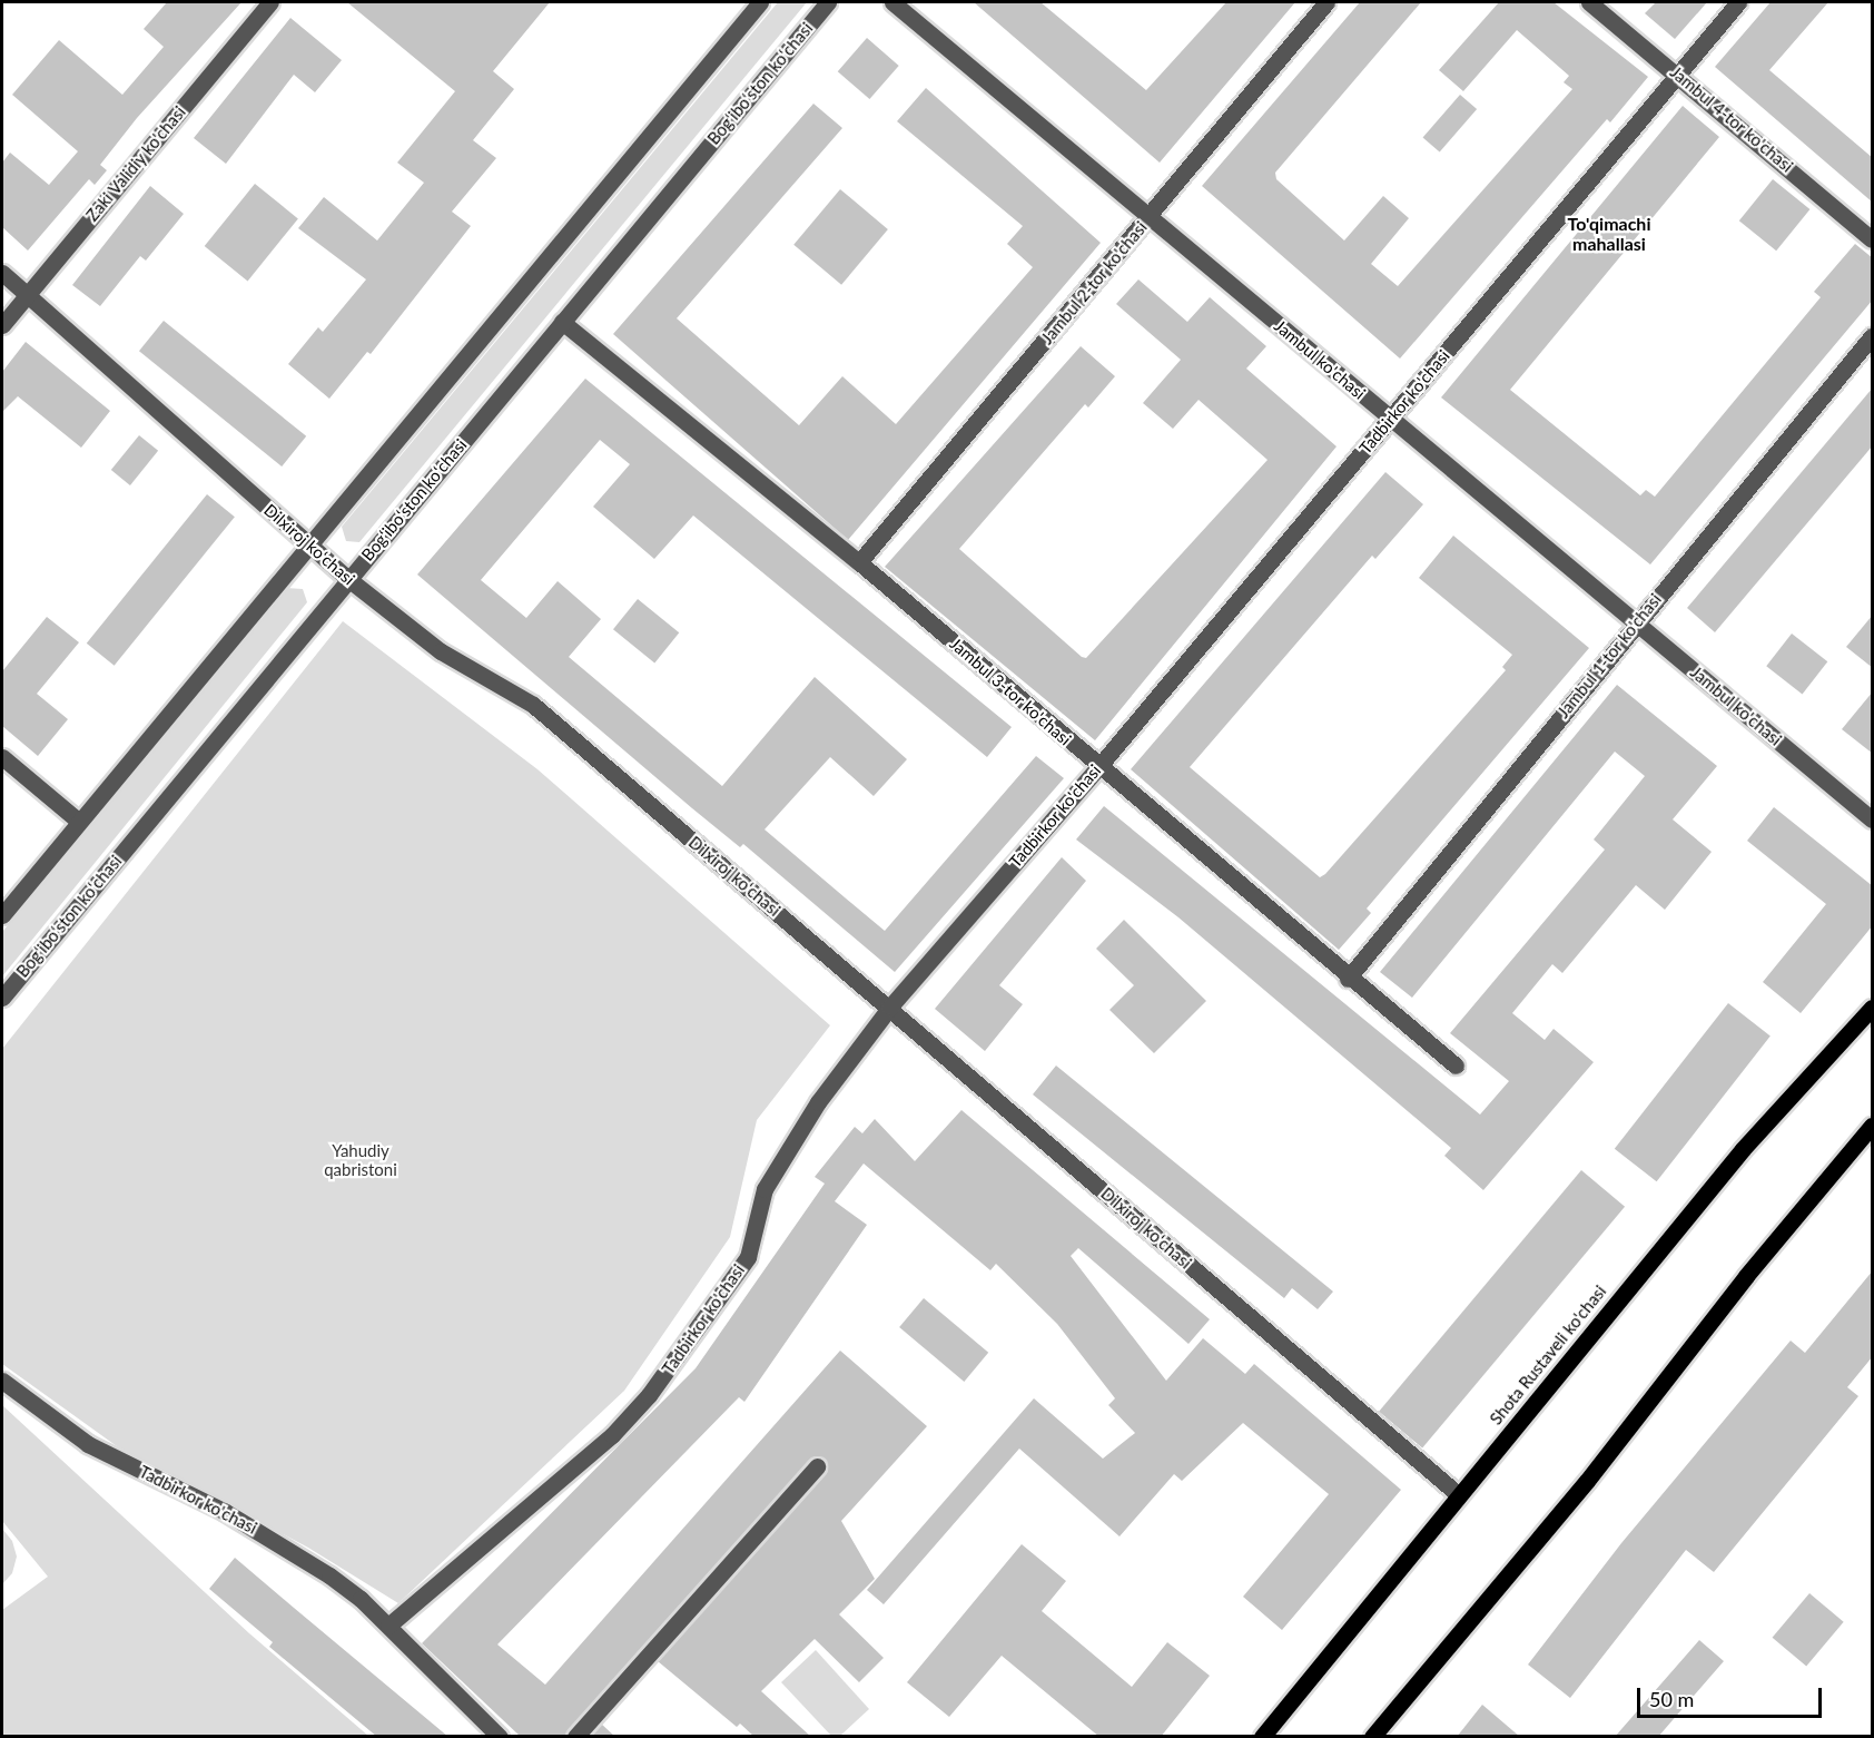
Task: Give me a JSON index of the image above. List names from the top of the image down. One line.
{"streets":{"main road":["Shota Rustaveli ko'chasi"],"street":["Bogʻiboʻston koʻchasi","Jambul 4-tor ko'chasi","Zaki Validiy ko'chasi","Jambul 2-tor ko'chasi","Jambul ko'chasi","Tadbirkor ko'chasi","Dilxiroj ko‘chasi","Jambul 1-tor ko'chasi","Jambul 3-tor ko'chasi"]},"crossings":[["Bogʻiboʻston koʻchasi","Dilxiroj ko‘chasi"],["Bogʻiboʻston koʻchasi","Jambul 3-tor ko'chasi"],["Jambul 4-tor ko'chasi","Tadbirkor ko'chasi"],["Zaki Validiy ko'chasi","Dilxiroj ko‘chasi"],["Jambul 2-tor ko'chasi","Jambul ko'chasi"],["Jambul 2-tor ko'chasi","Jambul 3-tor ko'chasi"],["Jambul ko'chasi","Tadbirkor ko'chasi"],["Jambul ko'chasi","Jambul 1-tor ko'chasi"],["Tadbirkor ko'chasi","Dilxiroj ko‘chasi"],["Tadbirkor ko'chasi","Jambul 3-tor ko'chasi"],["Dilxiroj ko‘chasi","Shota Rustaveli ko'chasi"],["Jambul 1-tor ko'chasi","Jambul 3-tor ko'chasi"]],"districts":["To'qimachi mahallasi"],"parks":["Yahudiy qabristoni"],"scale_bar":"50 m"}
